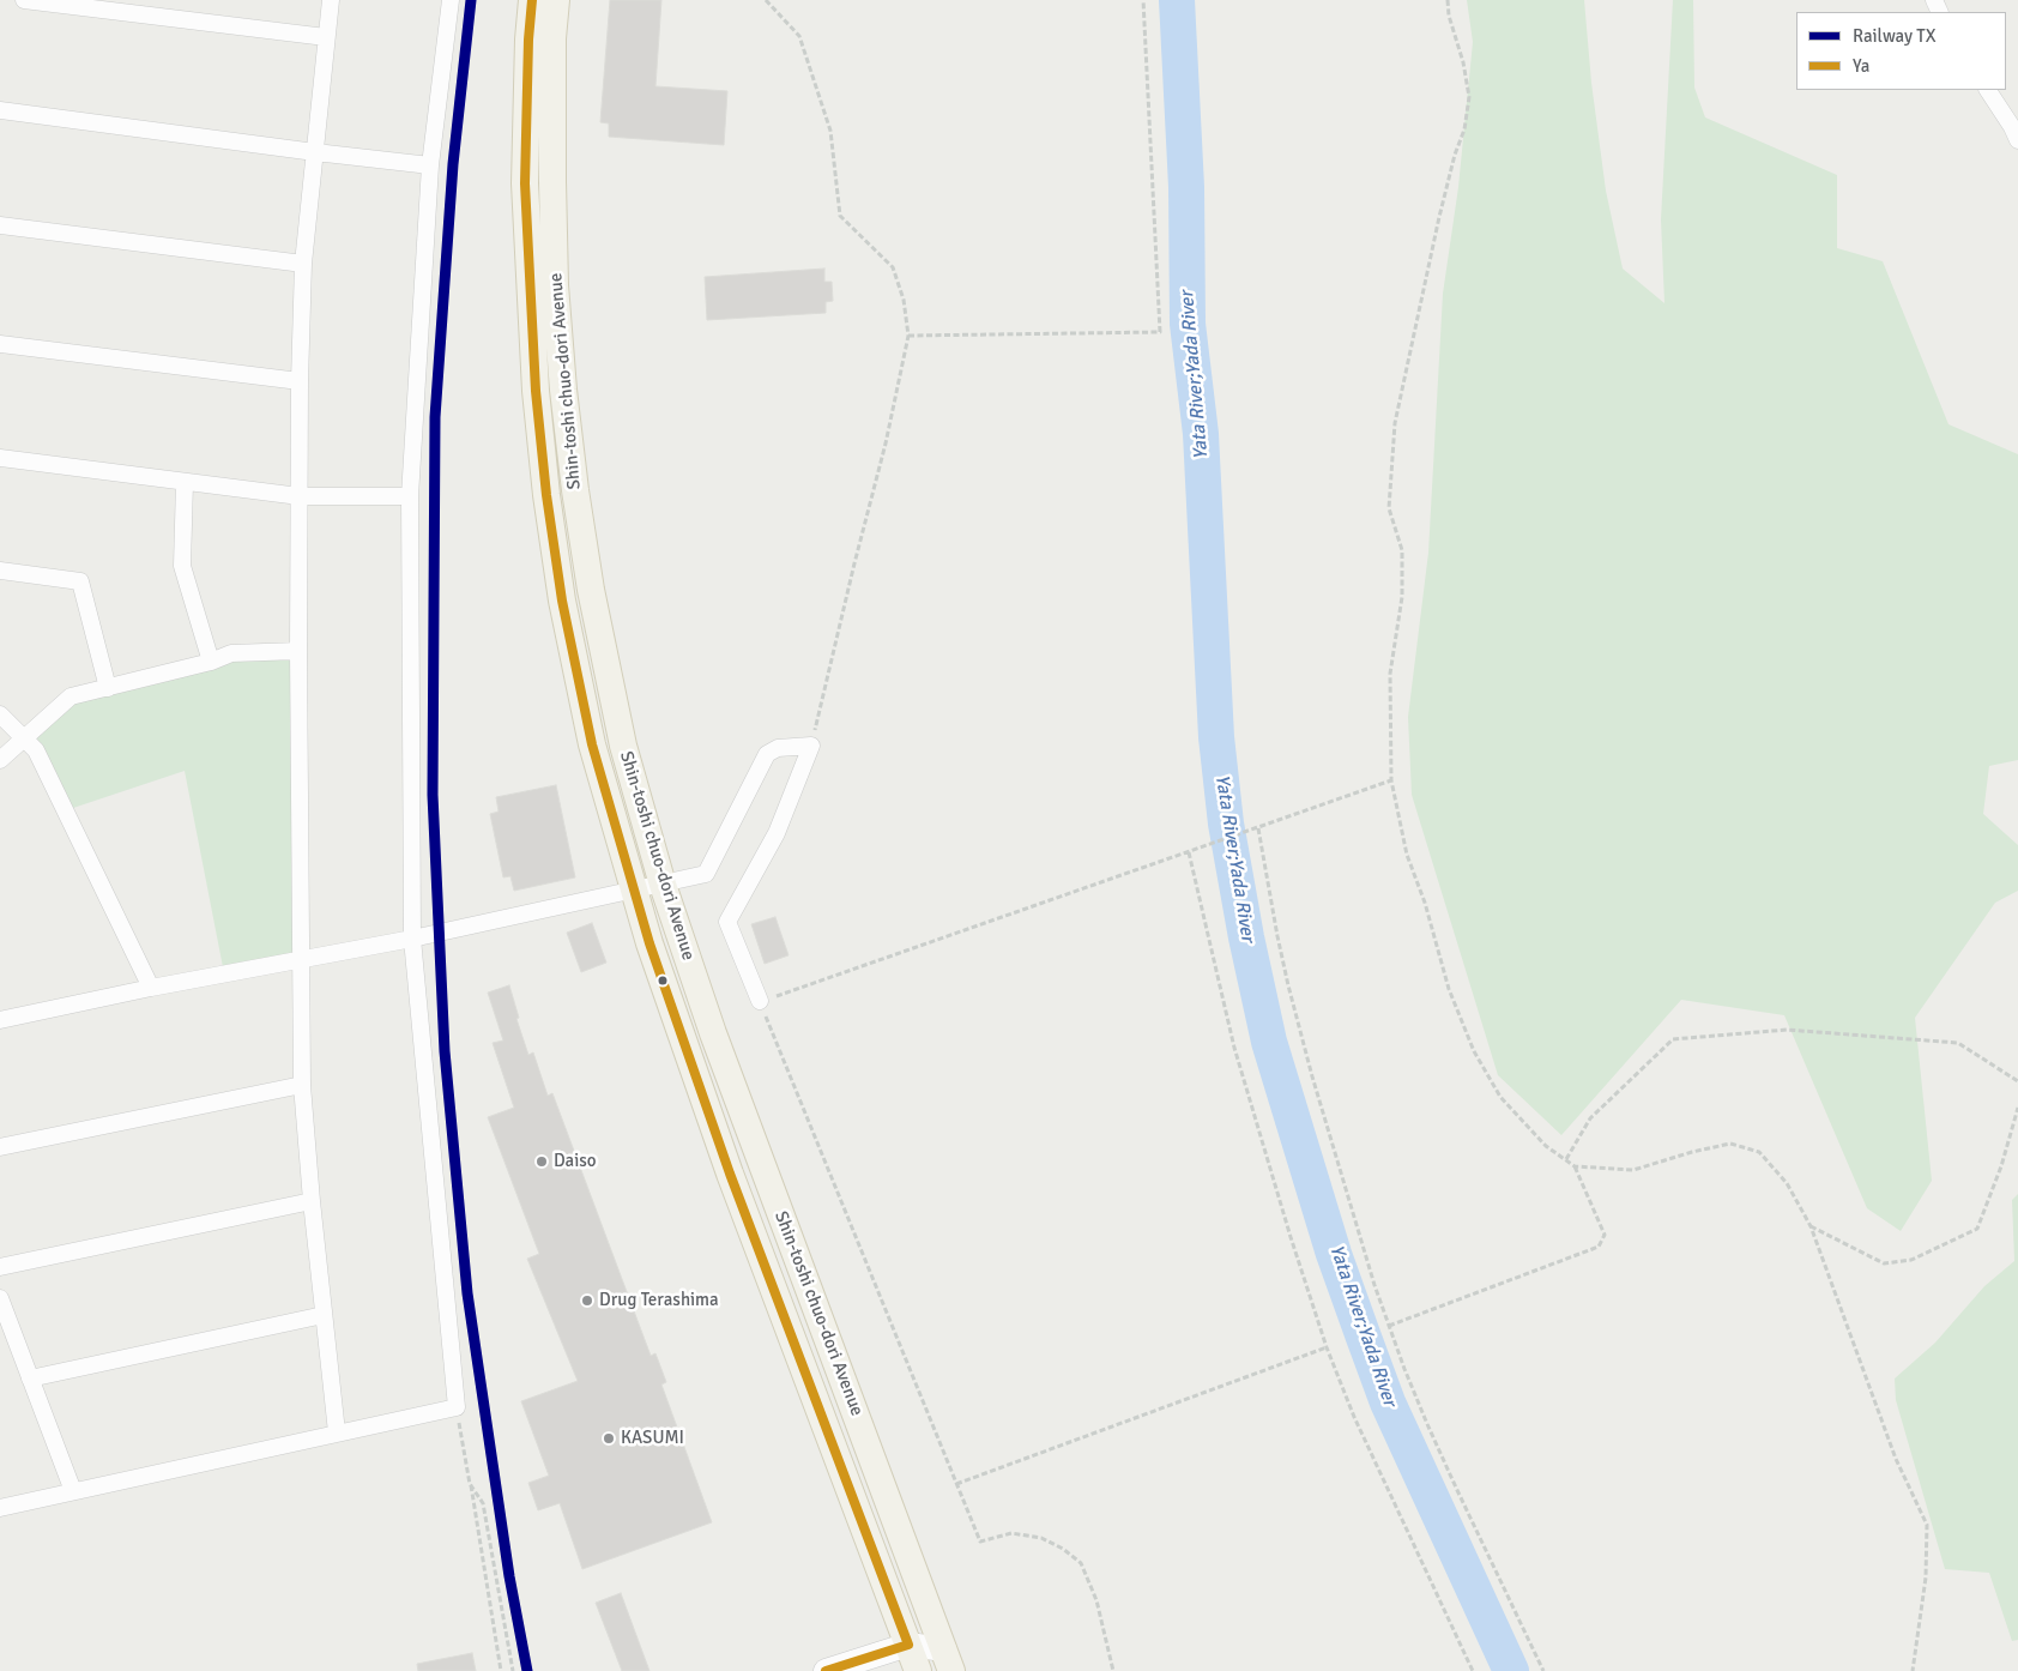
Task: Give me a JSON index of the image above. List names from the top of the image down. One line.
{"streets":{"main road":["Shin-toshi chuo-dori Avenue"]},"water":["Yata River;Yada River"],"places":["Daiso","Drug Terashima","KASUMI"],"lines":["rail line TX","transit line Ya"],"legend":["Railway TX","Ya"]}
